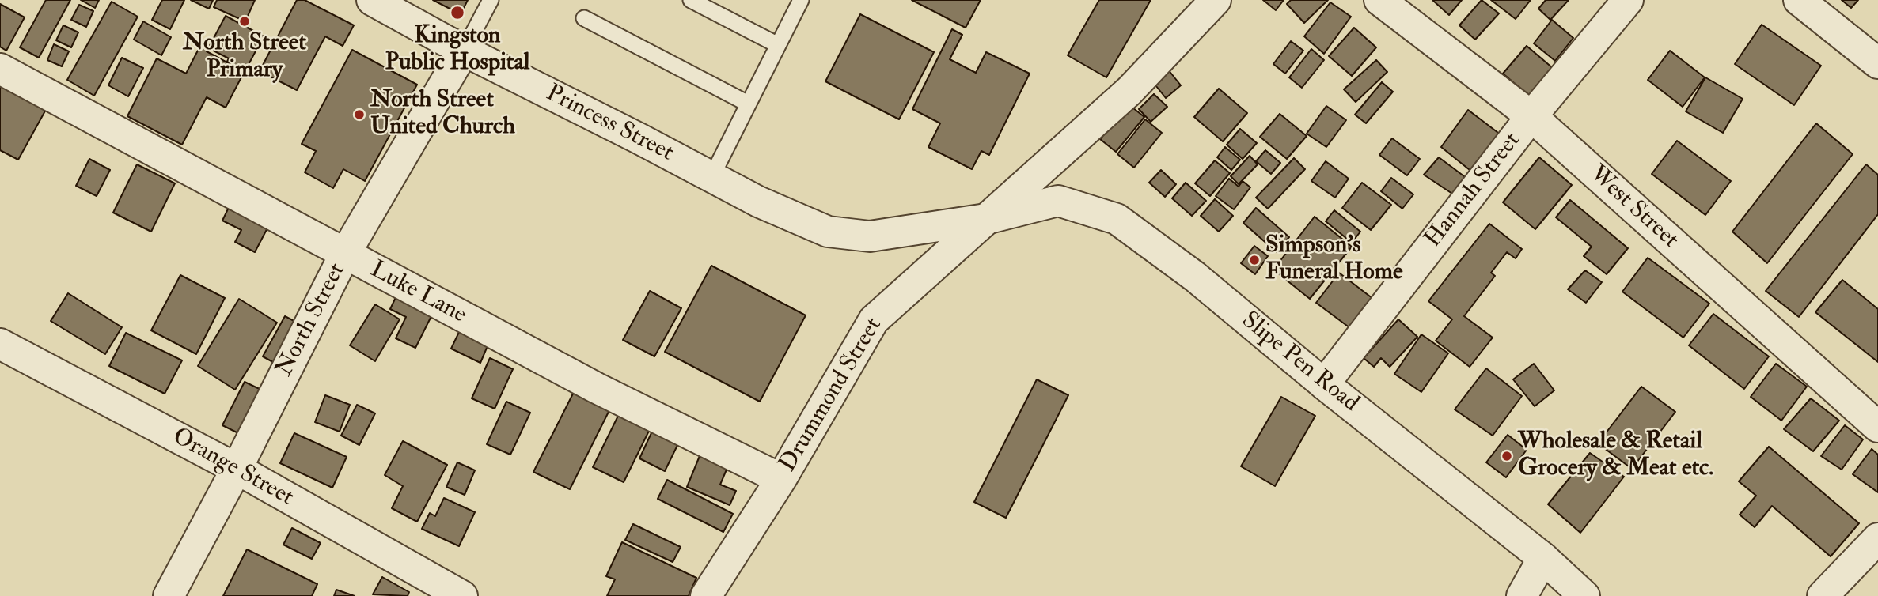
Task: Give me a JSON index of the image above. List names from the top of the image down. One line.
{"streets":{"street":["Princess Street","Hannah Street","West Street","Luke Lane","North Street","Slipe Pen Road","Drummond Street","Orange Street"]},"crossings":[["Princess Street","North Street"],["Princess Street","Slipe Pen Road"],["Princess Street","Drummond Street"],["Hannah Street","West Street"],["Hannah Street","Slipe Pen Road"],["Luke Lane","North Street"],["Luke Lane","Drummond Street"],["North Street","Orange Street"],["Slipe Pen Road","Drummond Street"]],"places":["Kingston Public Hospital","North Street Primary","North Street United Church","Simpson's Funeral Home","Wholesale & Retail Grocery & Meat etc."]}
